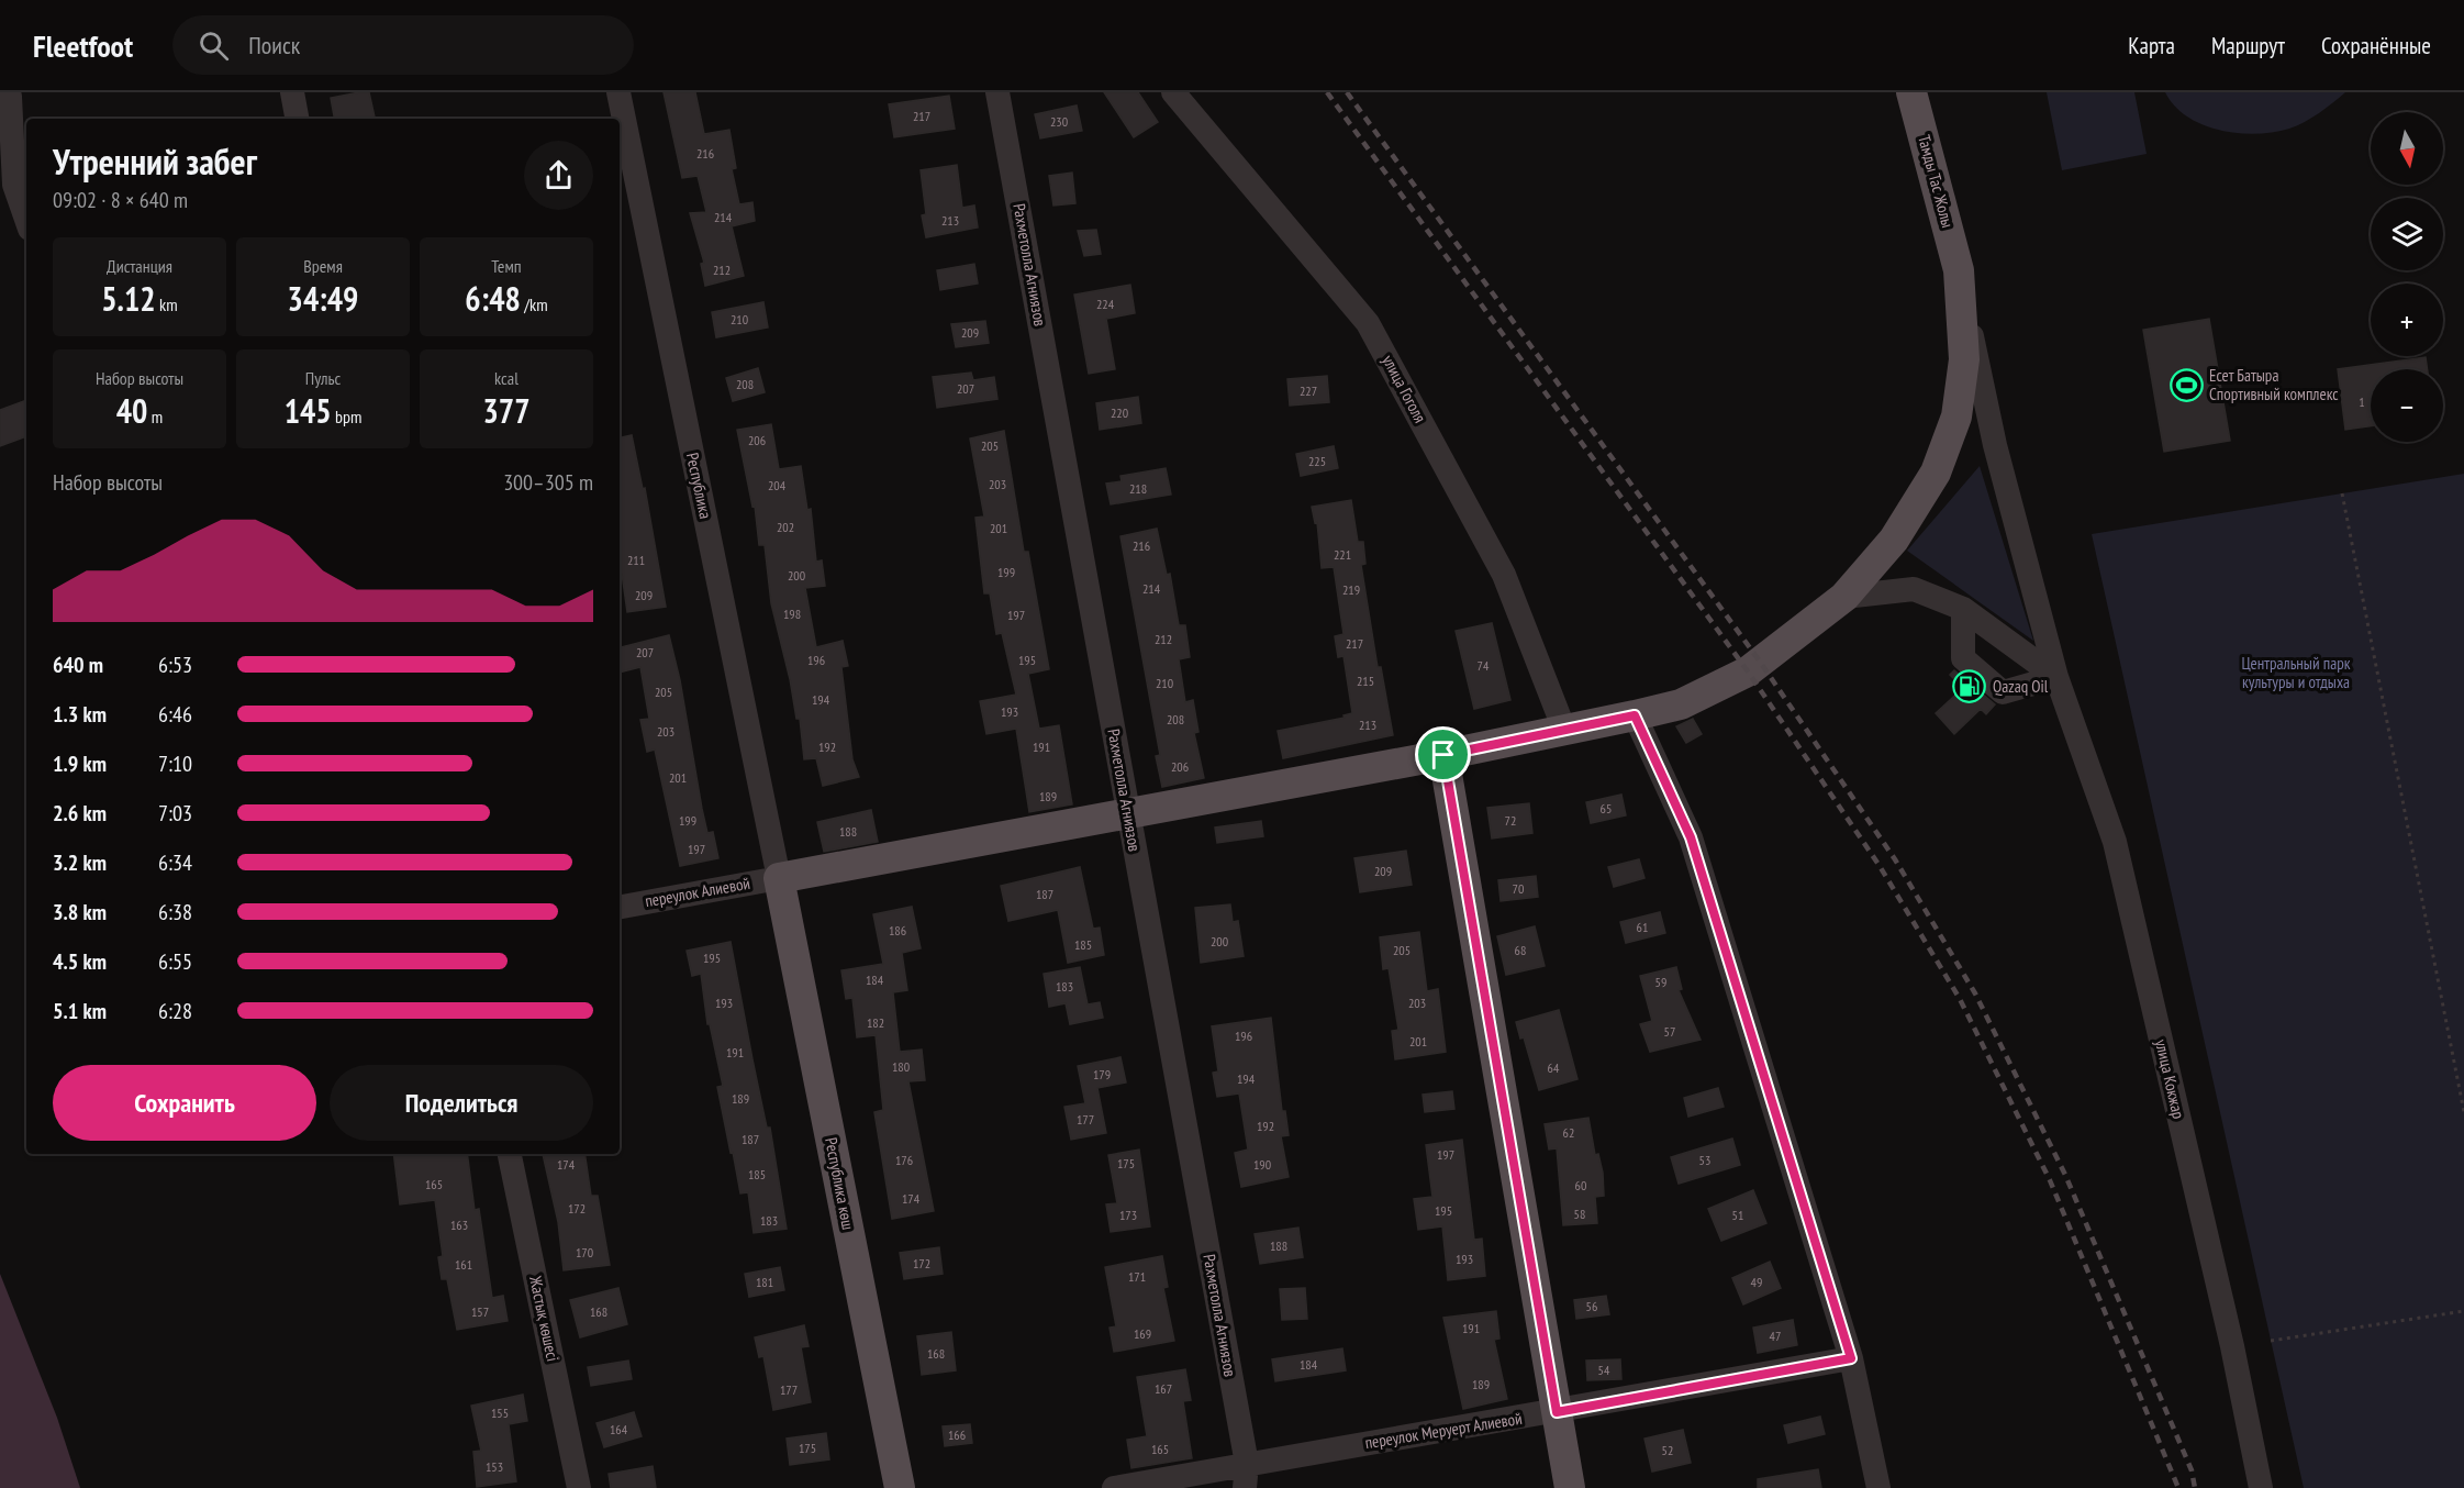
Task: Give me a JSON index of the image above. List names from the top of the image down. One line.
{"streets":{"main road":["Тамды Тас Жолы","Республика көш"],"street":["Рахметолла Агниязов","улица Гоголя","Республика","переулок Алиевой","улица Кокжар","Жастық көшесі","переулок Меруерт Алиевой"]},"crossings":[["Тамды Тас Жолы","Рахметолла Агниязов"],["Тамды Тас Жолы","улица Гоголя"],["Тамды Тас Жолы","Республика"],["Тамды Тас Жолы","переулок Алиевой"],["Тамды Тас Жолы","улица Кокжар"],["Тамды Тас Жолы","Республика көш"],["Рахметолла Агниязов","переулок Меруерт Алиевой"],["Республика","переулок Алиевой"],["Республика","Республика көш"],["переулок Алиевой","Республика көш"]],"parks":["Центральный парк культуры и отдыха"],"places":{"sports":["Есет Батыра Спортивный комплекс"],"fuel station":["Qazaq Oil"]},"house_numbers":["217","230","216","214","213","212","224","210","209","208","207","227","1","220","206","205","225","203","204","218","202","201","216","221","211","199","200","214","219","209","198","197","212","217","207","196","195","74","215","210","205","194","193","208","213","203","192","191","206","201","189","65","199","72","188","197","209","70","187","61","186","200","185","205","68","195","184","59","183","193","203","182","57","196","201","191","180","64","179","194","189","177","192","62","187","197","176","53","175","174","190","185","165","60","174","172","195","58","173","51","183","163","188","170","193","172","161","171","181","49","56","157","168","191","169","47","168","184","54","189","167","177","155","164","166","175","165","52","153"],"north":"bottom","page":{"header":"Fleetfoot","search":"Поиск","nav":["Карта","Маршрут","Сохранённые"],"map_buttons":["+","−"],"heading":["Утренний забег","09:02 · 8 × 640 m"],"stats":[["Дистанция","5.12 km"],["Время","34:49"],["Темп","6:48 /km"],["Набор высоты","40 m"],["Пульс","145 bpm"],["kcal","377"]],"chart":["Набор высоты","300–305 m"],"list":[{"name":"640 m","note":"6:53"},{"name":"1.3 km","note":"6:46"},{"name":"1.9 km","note":"7:10"},{"name":"2.6 km","note":"7:03"},{"name":"3.2 km","note":"6:34"},{"name":"3.8 km","note":"6:38"},{"name":"4.5 km","note":"6:55"},{"name":"5.1 km","note":"6:28"}],"buttons":["Сохранить","Поделиться"]}}
